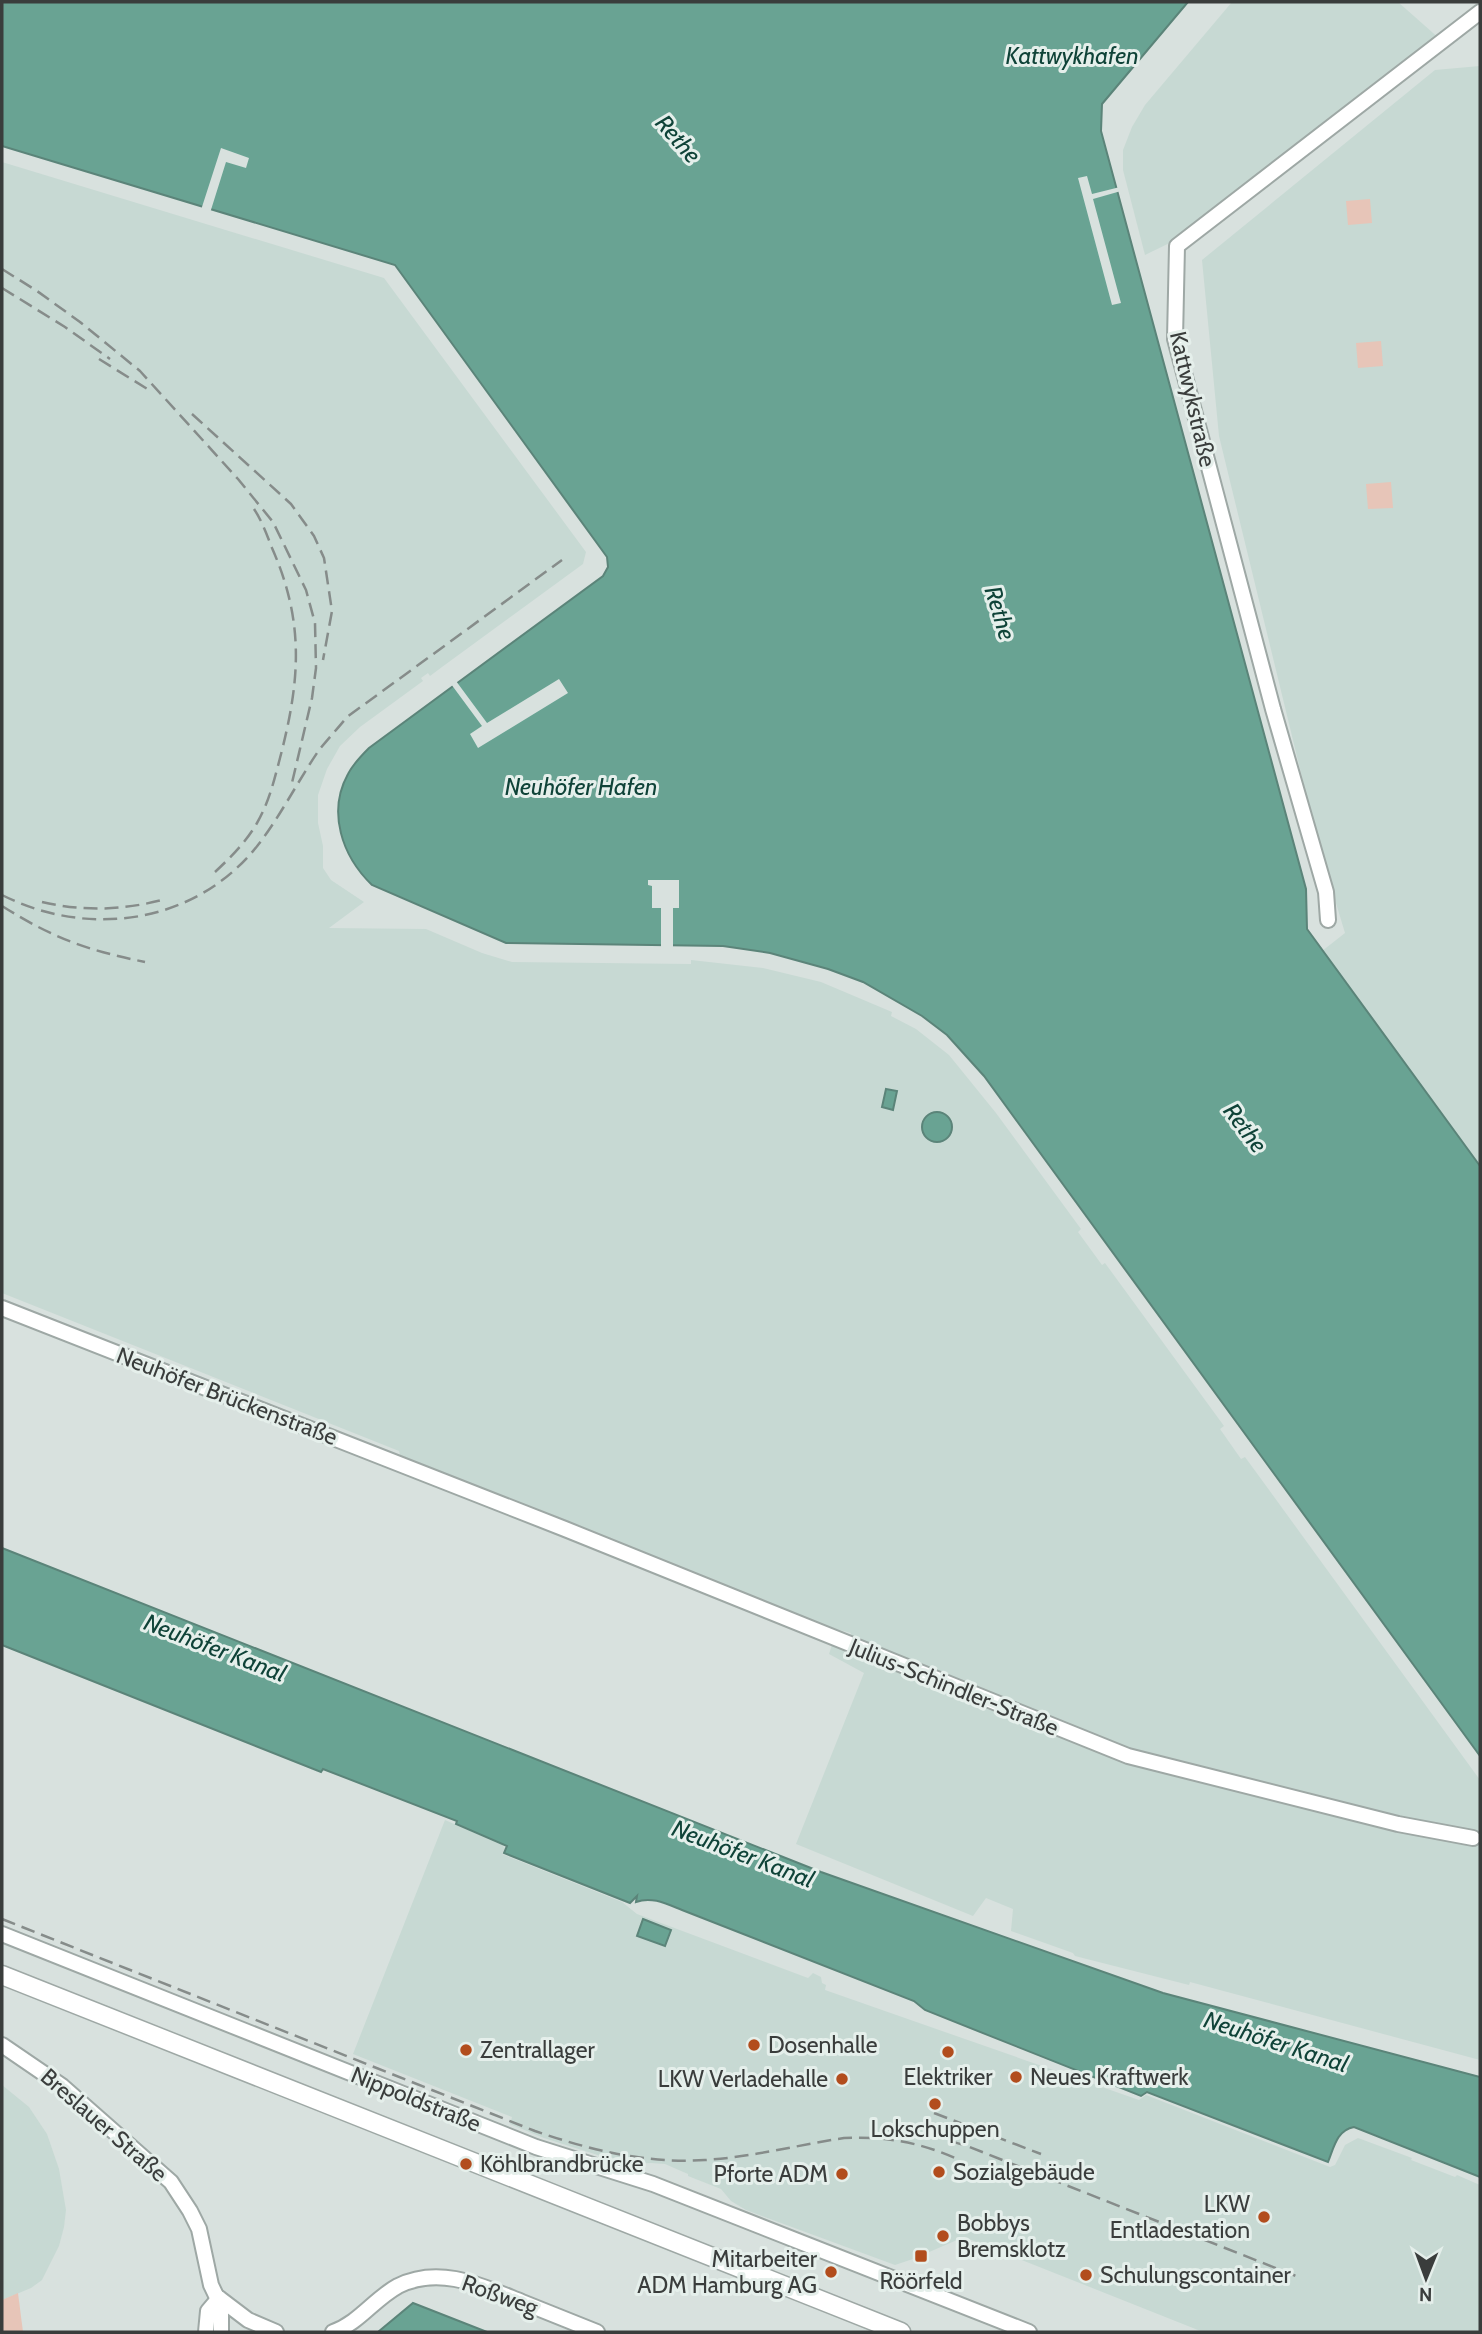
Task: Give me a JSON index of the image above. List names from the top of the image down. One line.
{"streets":{"street":["Kattwykstraße","Neuhöfer Brückenstraße","Julius-Schindler-Straße","Nippoldstraße","Breslauer Straße","Roßweg"]},"crossings":[["Neuhöfer Brückenstraße","Julius-Schindler-Straße"]],"water":["Kattwykhafen","Rethe","Neuhöfer Hafen","Neuhöfer Kanal"],"places":{"other":["Dosenhalle","Zentrallager","Elektriker","Neues Kraftwerk","LKW Verladehalle","Lokschuppen","Köhlbrandbrücke","Sozialgebäude","Pforte ADM","LKW Entladestation","Bobbys Bremsklotz","Mitarbeiter ADM Hamburg AG","Schulungscontainer"],"transit":["Röörfeld"]},"north":"bottom"}
